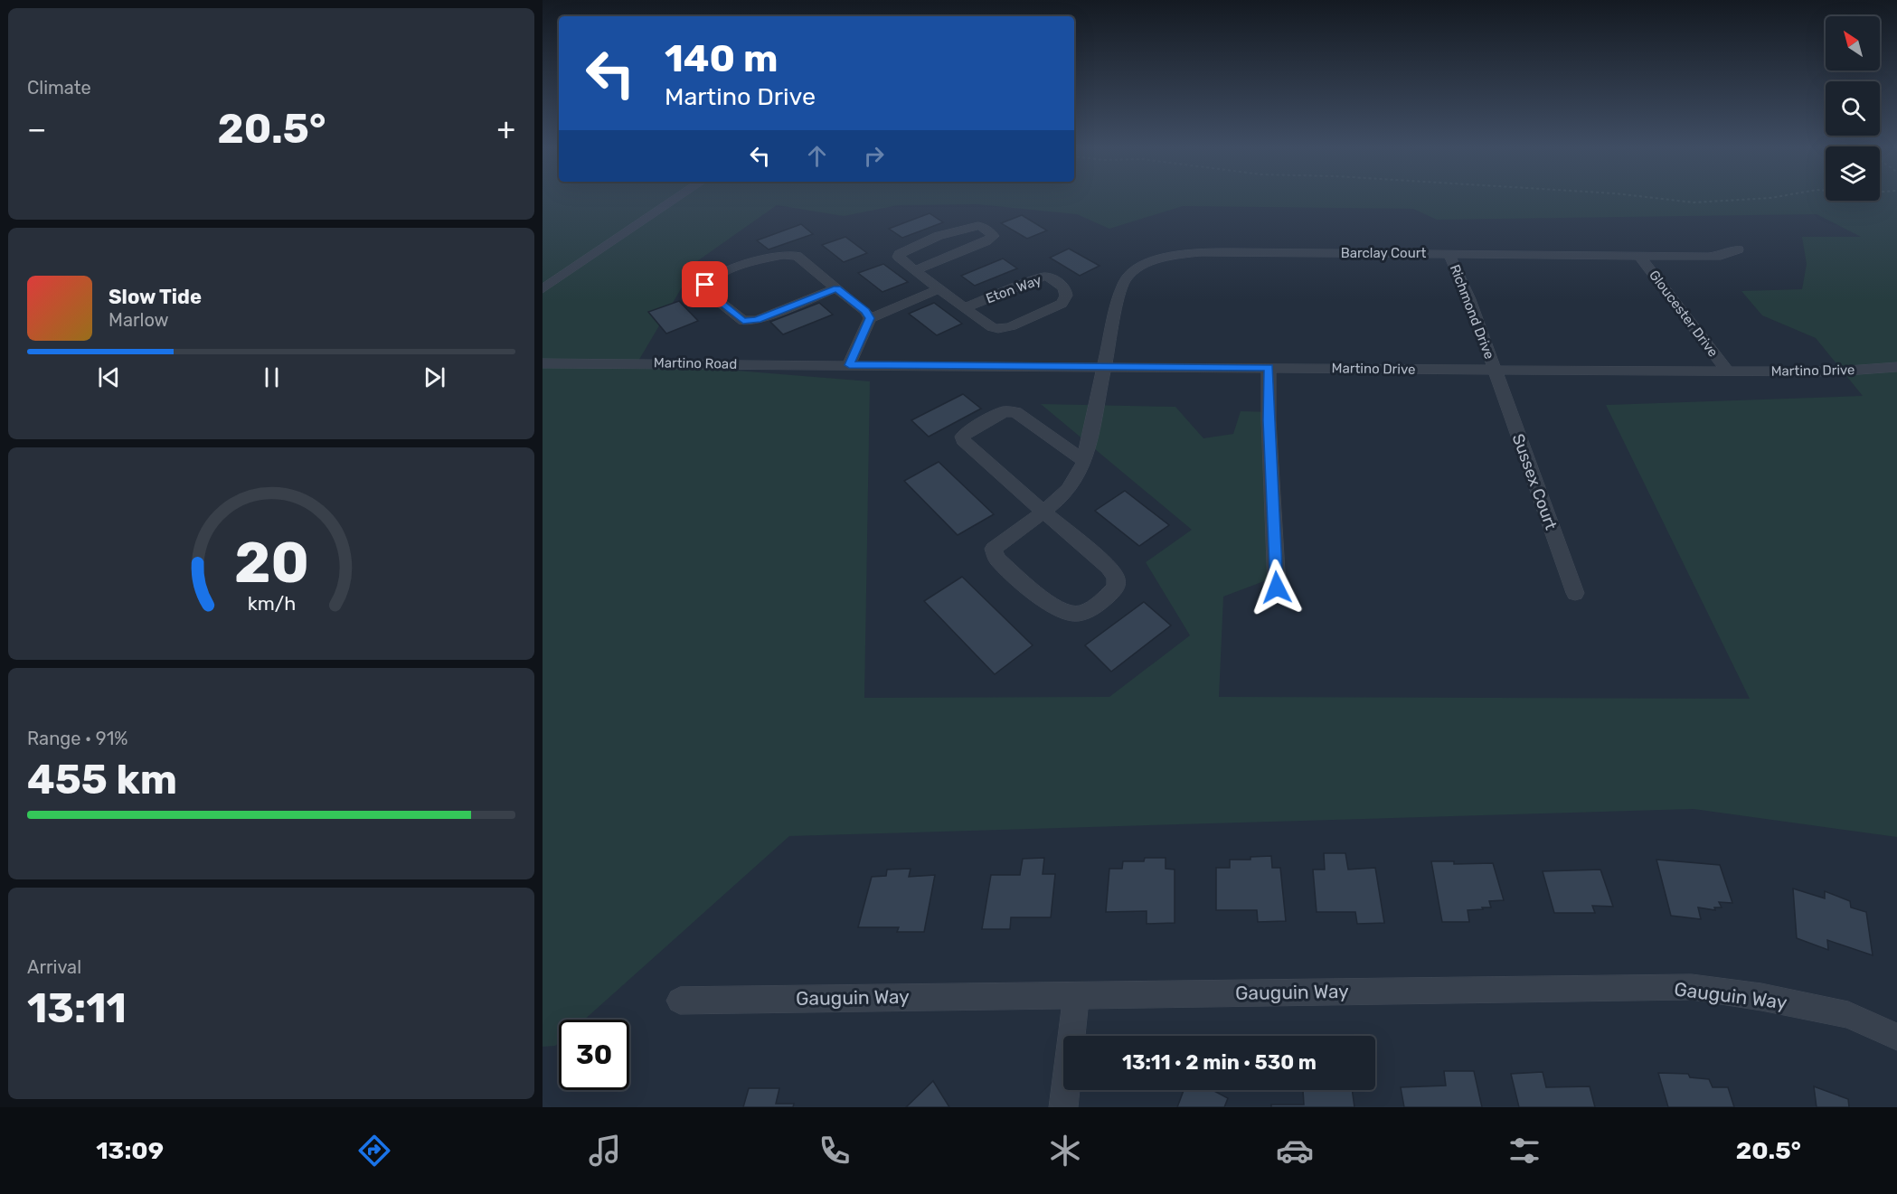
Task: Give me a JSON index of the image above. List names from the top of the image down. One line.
{"streets":{"street":["Barclay Court","Eton Way","Richmond Drive","Gloucester Drive","Martino Road","Martino Drive","Sussex Court","Gauguin Way"]},"crossings":[["Barclay Court","Richmond Drive"],["Barclay Court","Gloucester Drive"],["Barclay Court","Martino Drive"],["Richmond Drive","Martino Drive"],["Richmond Drive","Sussex Court"],["Gloucester Drive","Martino Drive"],["Martino Road","Martino Drive"],["Martino Drive","Sussex Court"]],"north":"top left","page":{"tile":["Climate",["Range · 91%","455 km"],["Arrival","13:11"]],"turn":["140 m","Martino Drive"],"heat":["−","20.5°","+"],"song":["Slow Tide","Marlow"],"limit":"30","trip":"13:11 · 2 min · 530 m","tabs":["13:09","20.5°"],"gauge":["20","km/h"]}}
